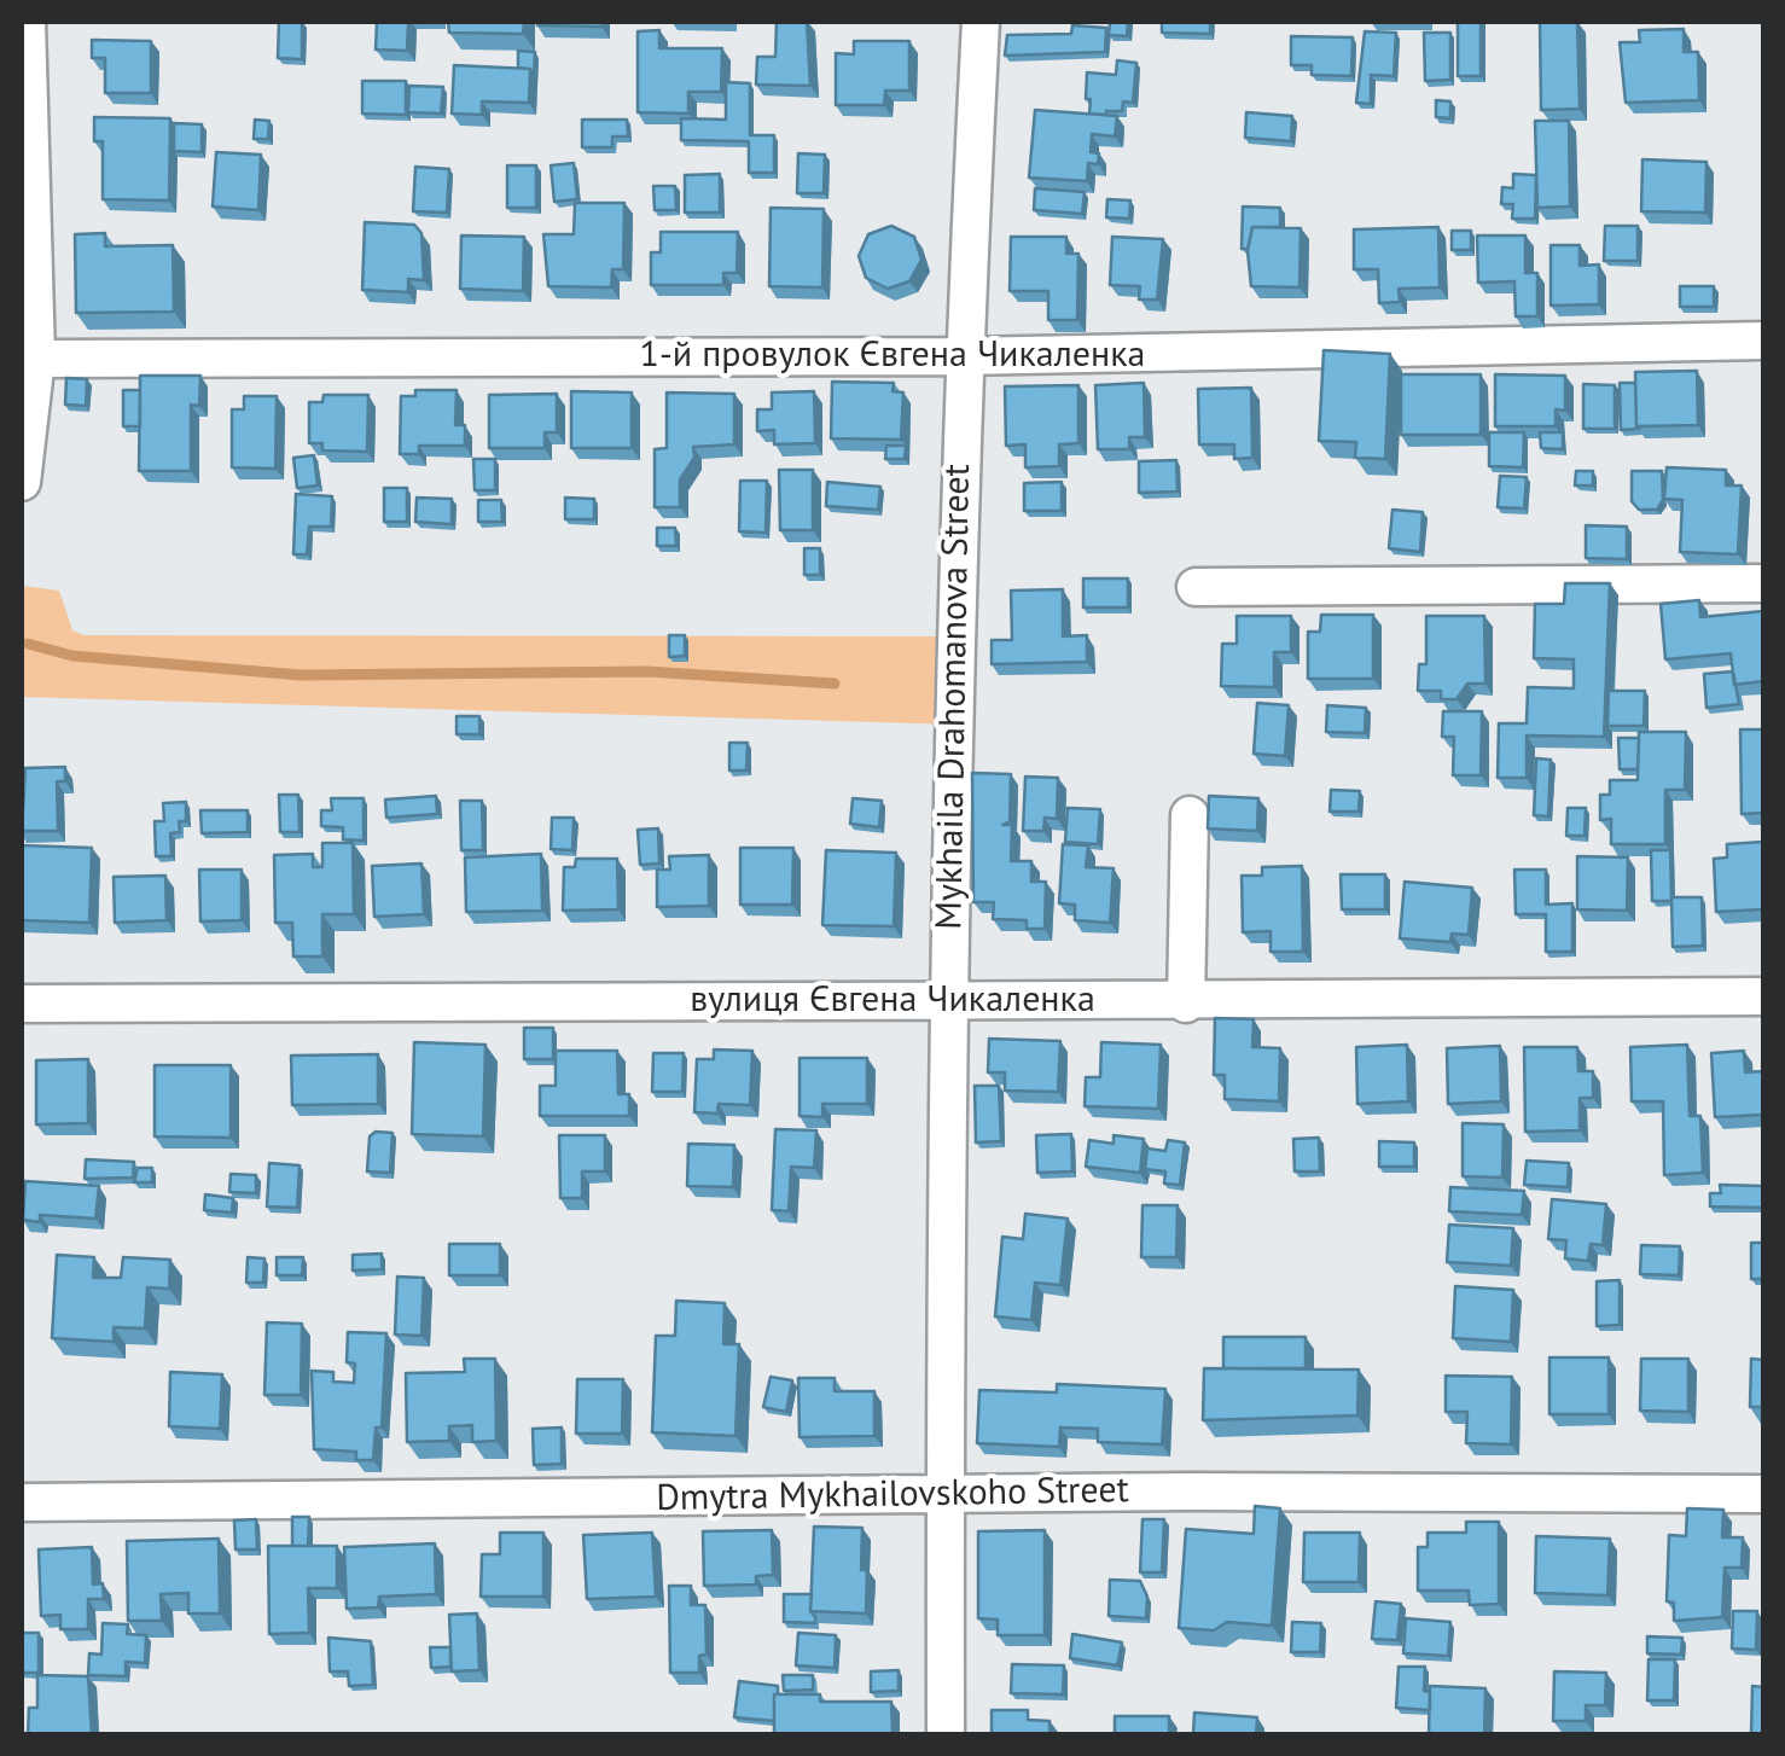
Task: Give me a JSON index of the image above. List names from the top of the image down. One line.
{"streets":{"street":["1-й провулок Євгена Чикаленка","Mykhaila Drahomanova Street","вулиця Євгена Чикаленка","Dmytra Mykhailovskoho Street"]},"crossings":[["1-й провулок Євгена Чикаленка","Mykhaila Drahomanova Street"],["Mykhaila Drahomanova Street","вулиця Євгена Чикаленка"],["Mykhaila Drahomanova Street","Dmytra Mykhailovskoho Street"]]}
